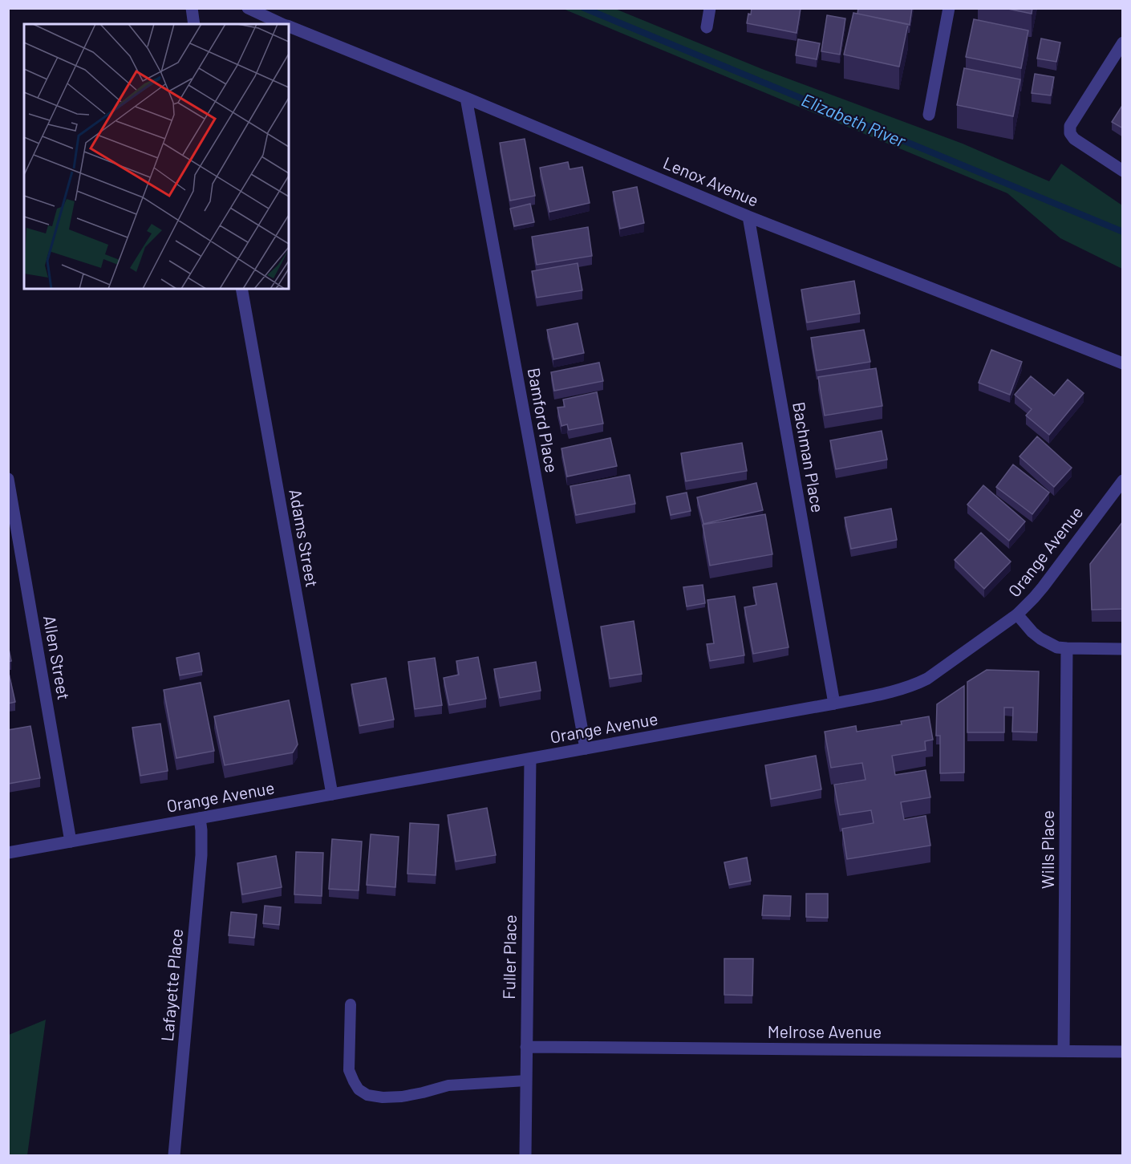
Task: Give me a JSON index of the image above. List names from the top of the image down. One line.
{"streets":{"street":["Lenox Avenue","Bamford Place","Bachman Place","Adams Street","Orange Avenue","Allen Street","Wills Place","Fuller Place","Lafayette Place","Melrose Avenue"]},"crossings":[["Lenox Avenue","Bamford Place"],["Lenox Avenue","Bachman Place"],["Bamford Place","Orange Avenue"],["Bachman Place","Orange Avenue"],["Adams Street","Orange Avenue"],["Orange Avenue","Allen Street"],["Orange Avenue","Fuller Place"],["Orange Avenue","Lafayette Place"],["Wills Place","Melrose Avenue"],["Fuller Place","Melrose Avenue"]],"water":["Elizabeth River"]}
